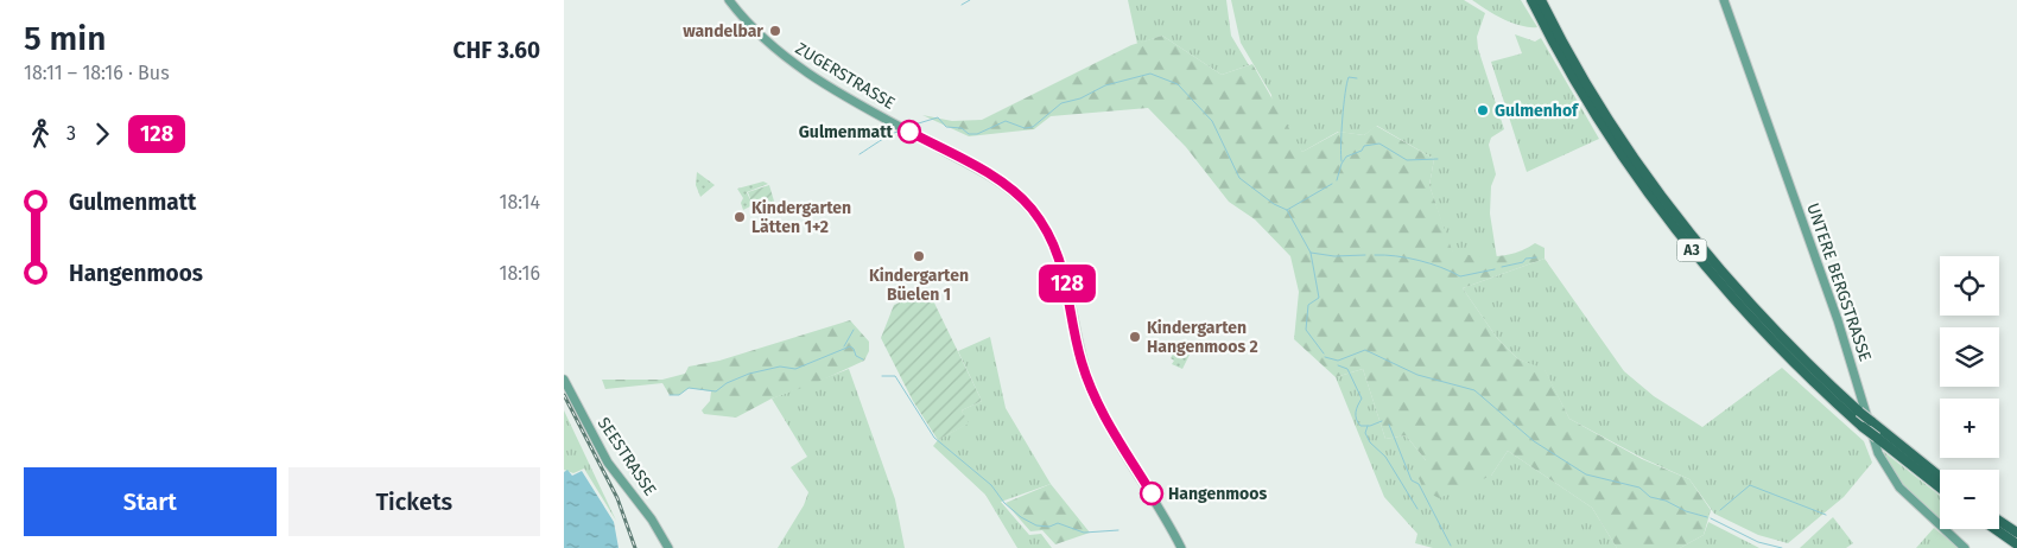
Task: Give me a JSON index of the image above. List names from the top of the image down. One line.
{"streets":{"highway":["A3"],"main road":["ZUGERSTRASSE","UNTERE BERGSTRASSE","SEESTRASSE"]},"places":["wandelbar","Gulmenhof","Gulmenmatt","Kindergarten Lätten 1+2","Kindergarten Büelen 1","Kindergarten Hangenmoos 2","Hangenmoos"],"lines":["bus line 128"],"page":{"heading":["5 min","18:11 – 18:16 · Bus","CHF 3.60"],"on_map":"128","legs":["3","128"],"list":[{"name":"Gulmenmatt","value":"18:14"},{"name":"Hangenmoos","value":"18:16"}],"map_buttons":["+","−"],"buttons":["Start","Tickets"]}}
